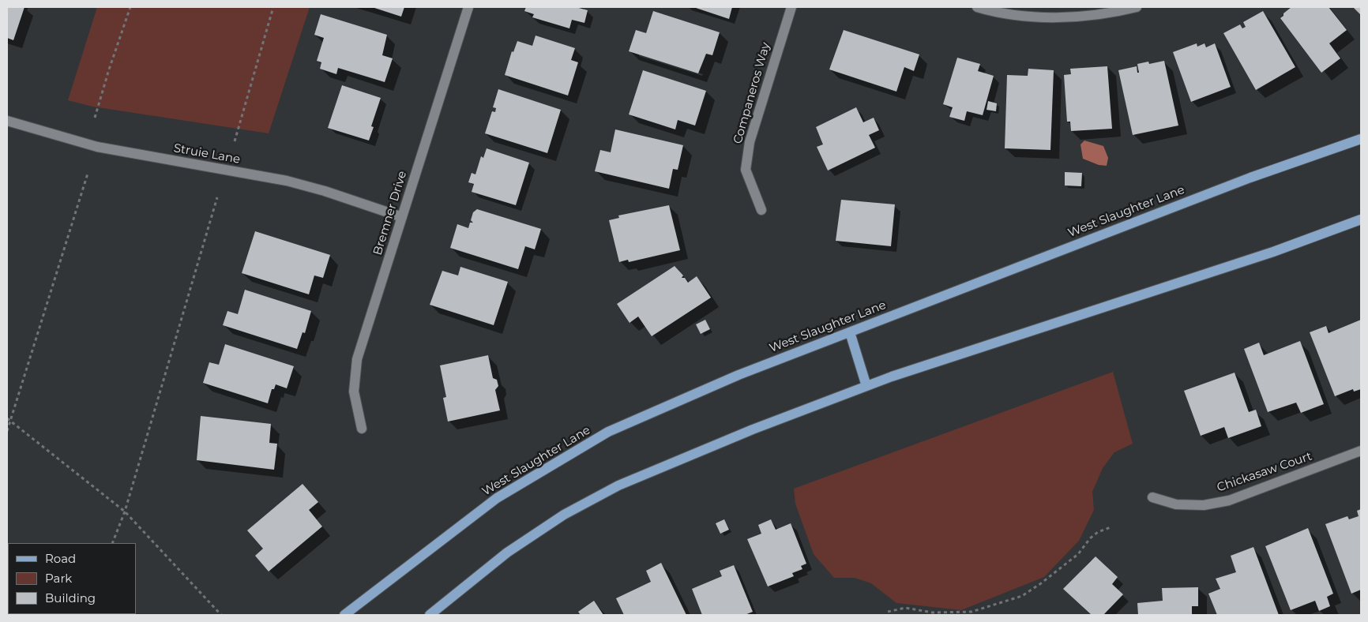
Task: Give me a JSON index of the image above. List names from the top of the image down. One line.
{"streets":{"main road":["West Slaughter Lane"],"street":["Companeros Way","Struie Lane","Bremner Drive","Chickasaw Court"]},"crossings":[["Struie Lane","Bremner Drive"]],"legend":["Road","Park","Building"]}
